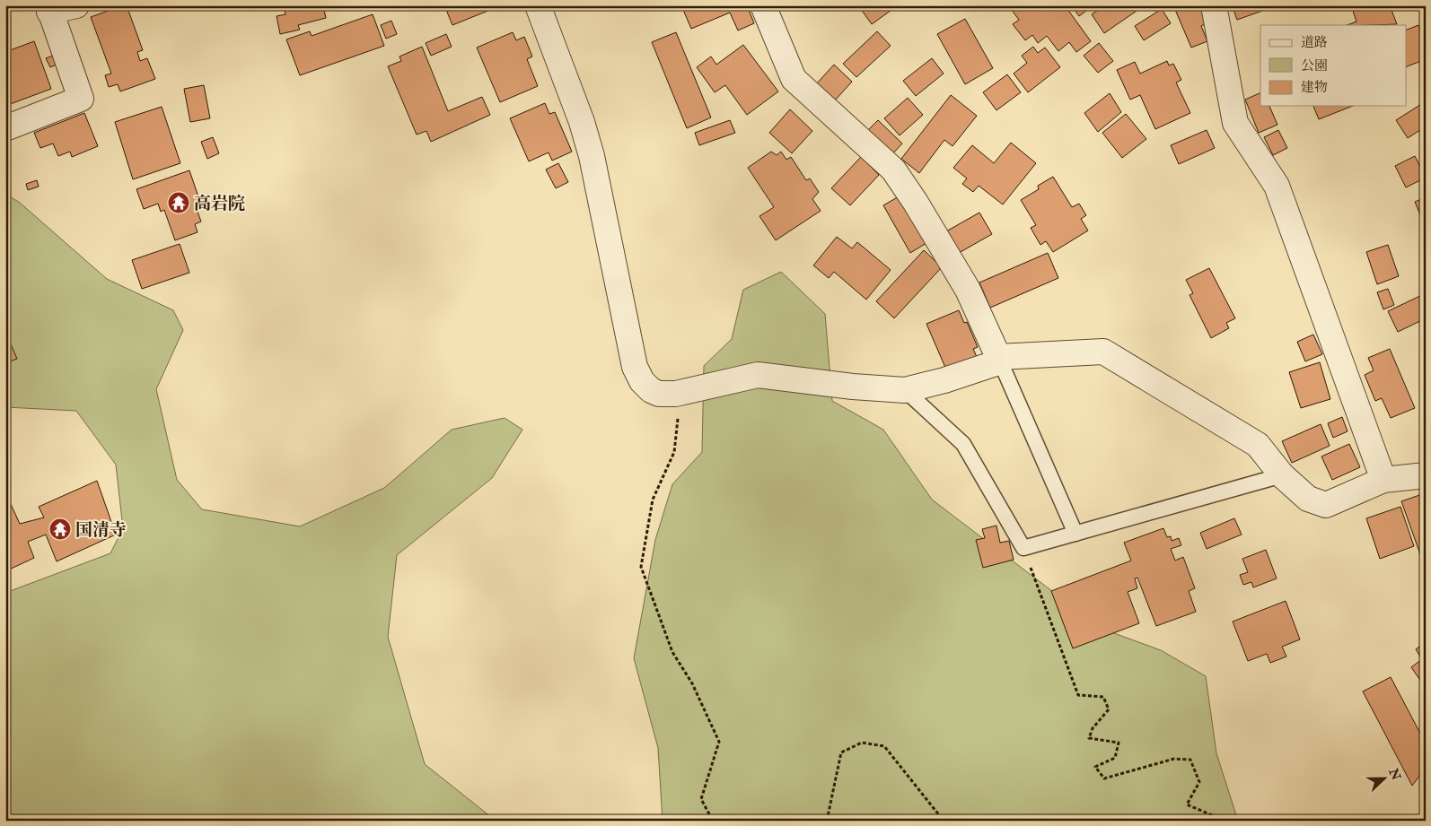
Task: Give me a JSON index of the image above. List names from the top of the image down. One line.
{"places":{"temple":["高岩院","国清寺"]},"legend":["道路","公園","建物"],"north":"right"}
